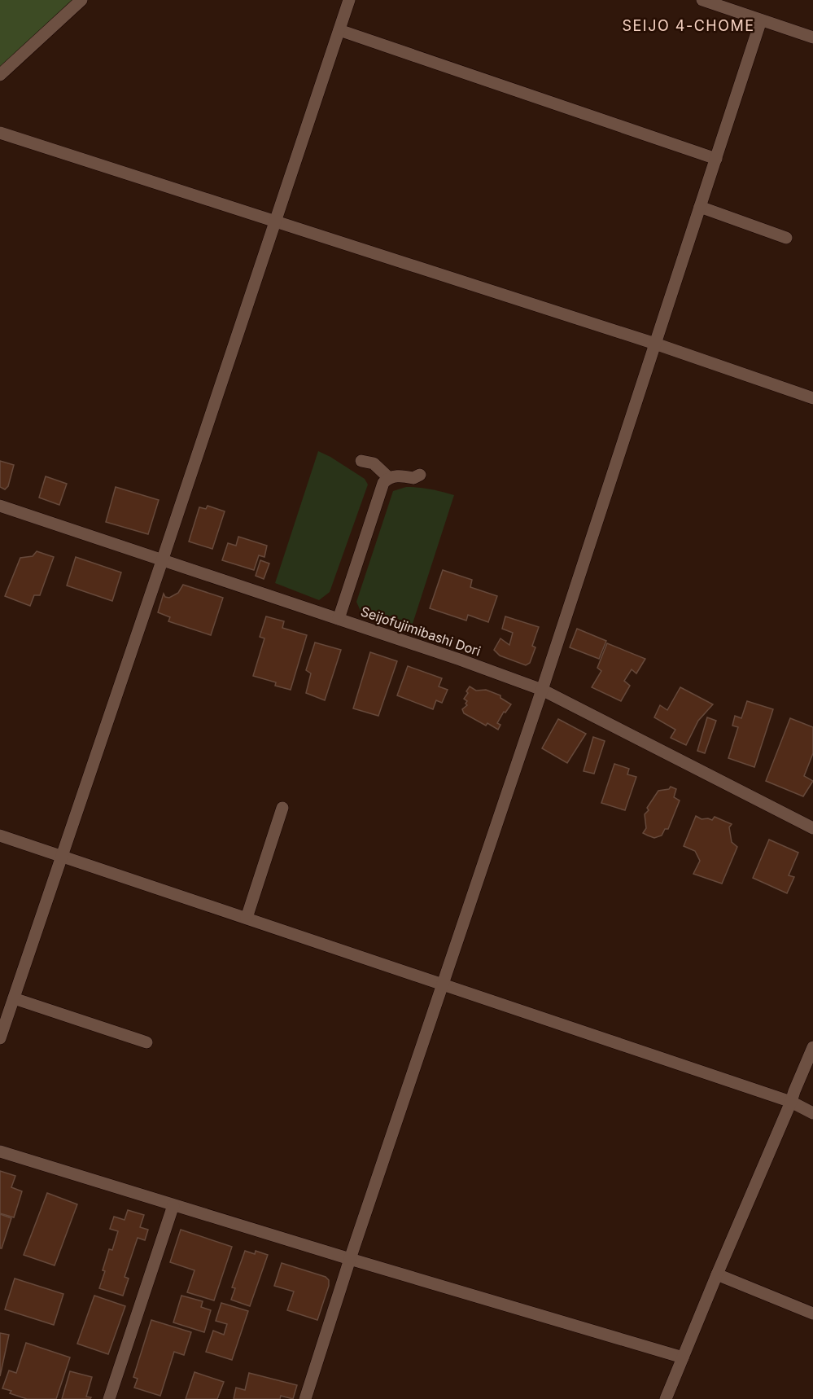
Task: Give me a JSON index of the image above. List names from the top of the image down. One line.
{"streets":{"street":["Seijofujimibashi Dori"]},"districts":["SEIJO 4-CHOME"]}
